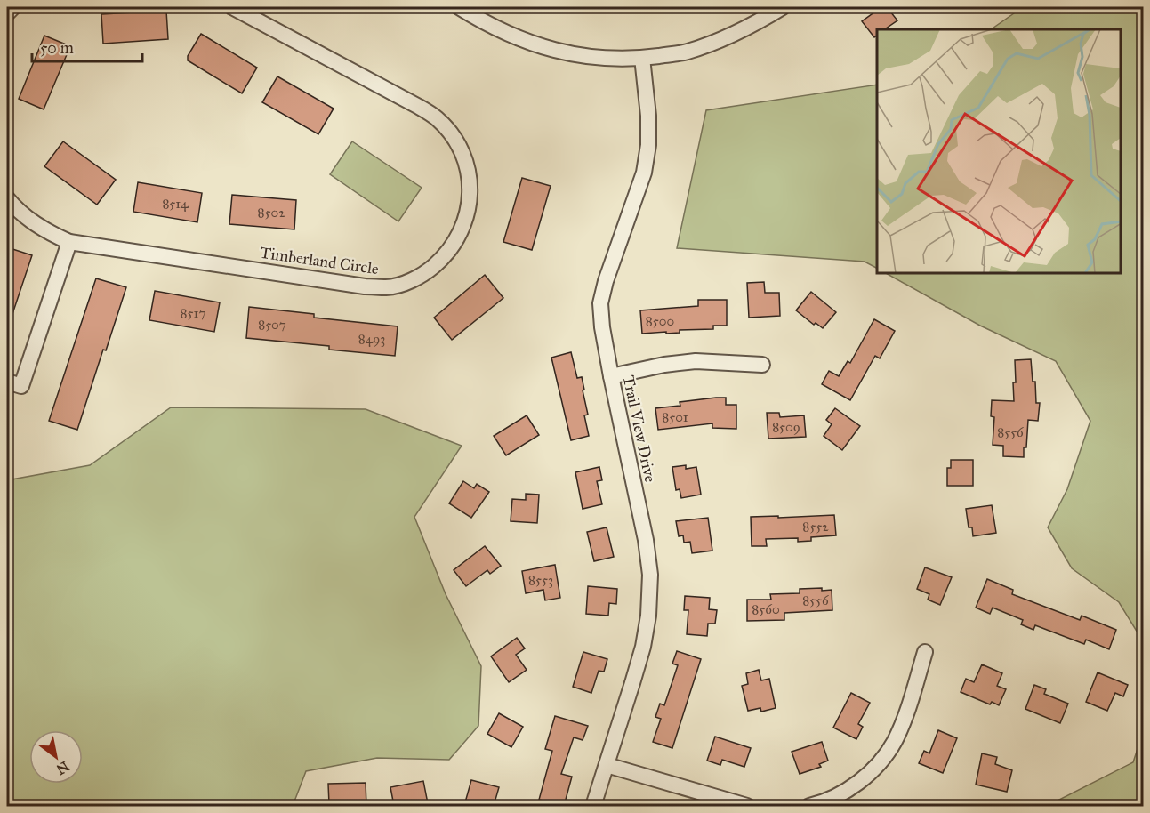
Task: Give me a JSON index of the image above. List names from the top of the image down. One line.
{"streets":{"street":["Timberland Circle","Trail View Drive"]},"house_numbers":["8514","8502","8517","8500","8507","8493","8501","8509","8556","8552","8553","8556","8560"],"scale_bar":"50 m","north":"bottom right"}
